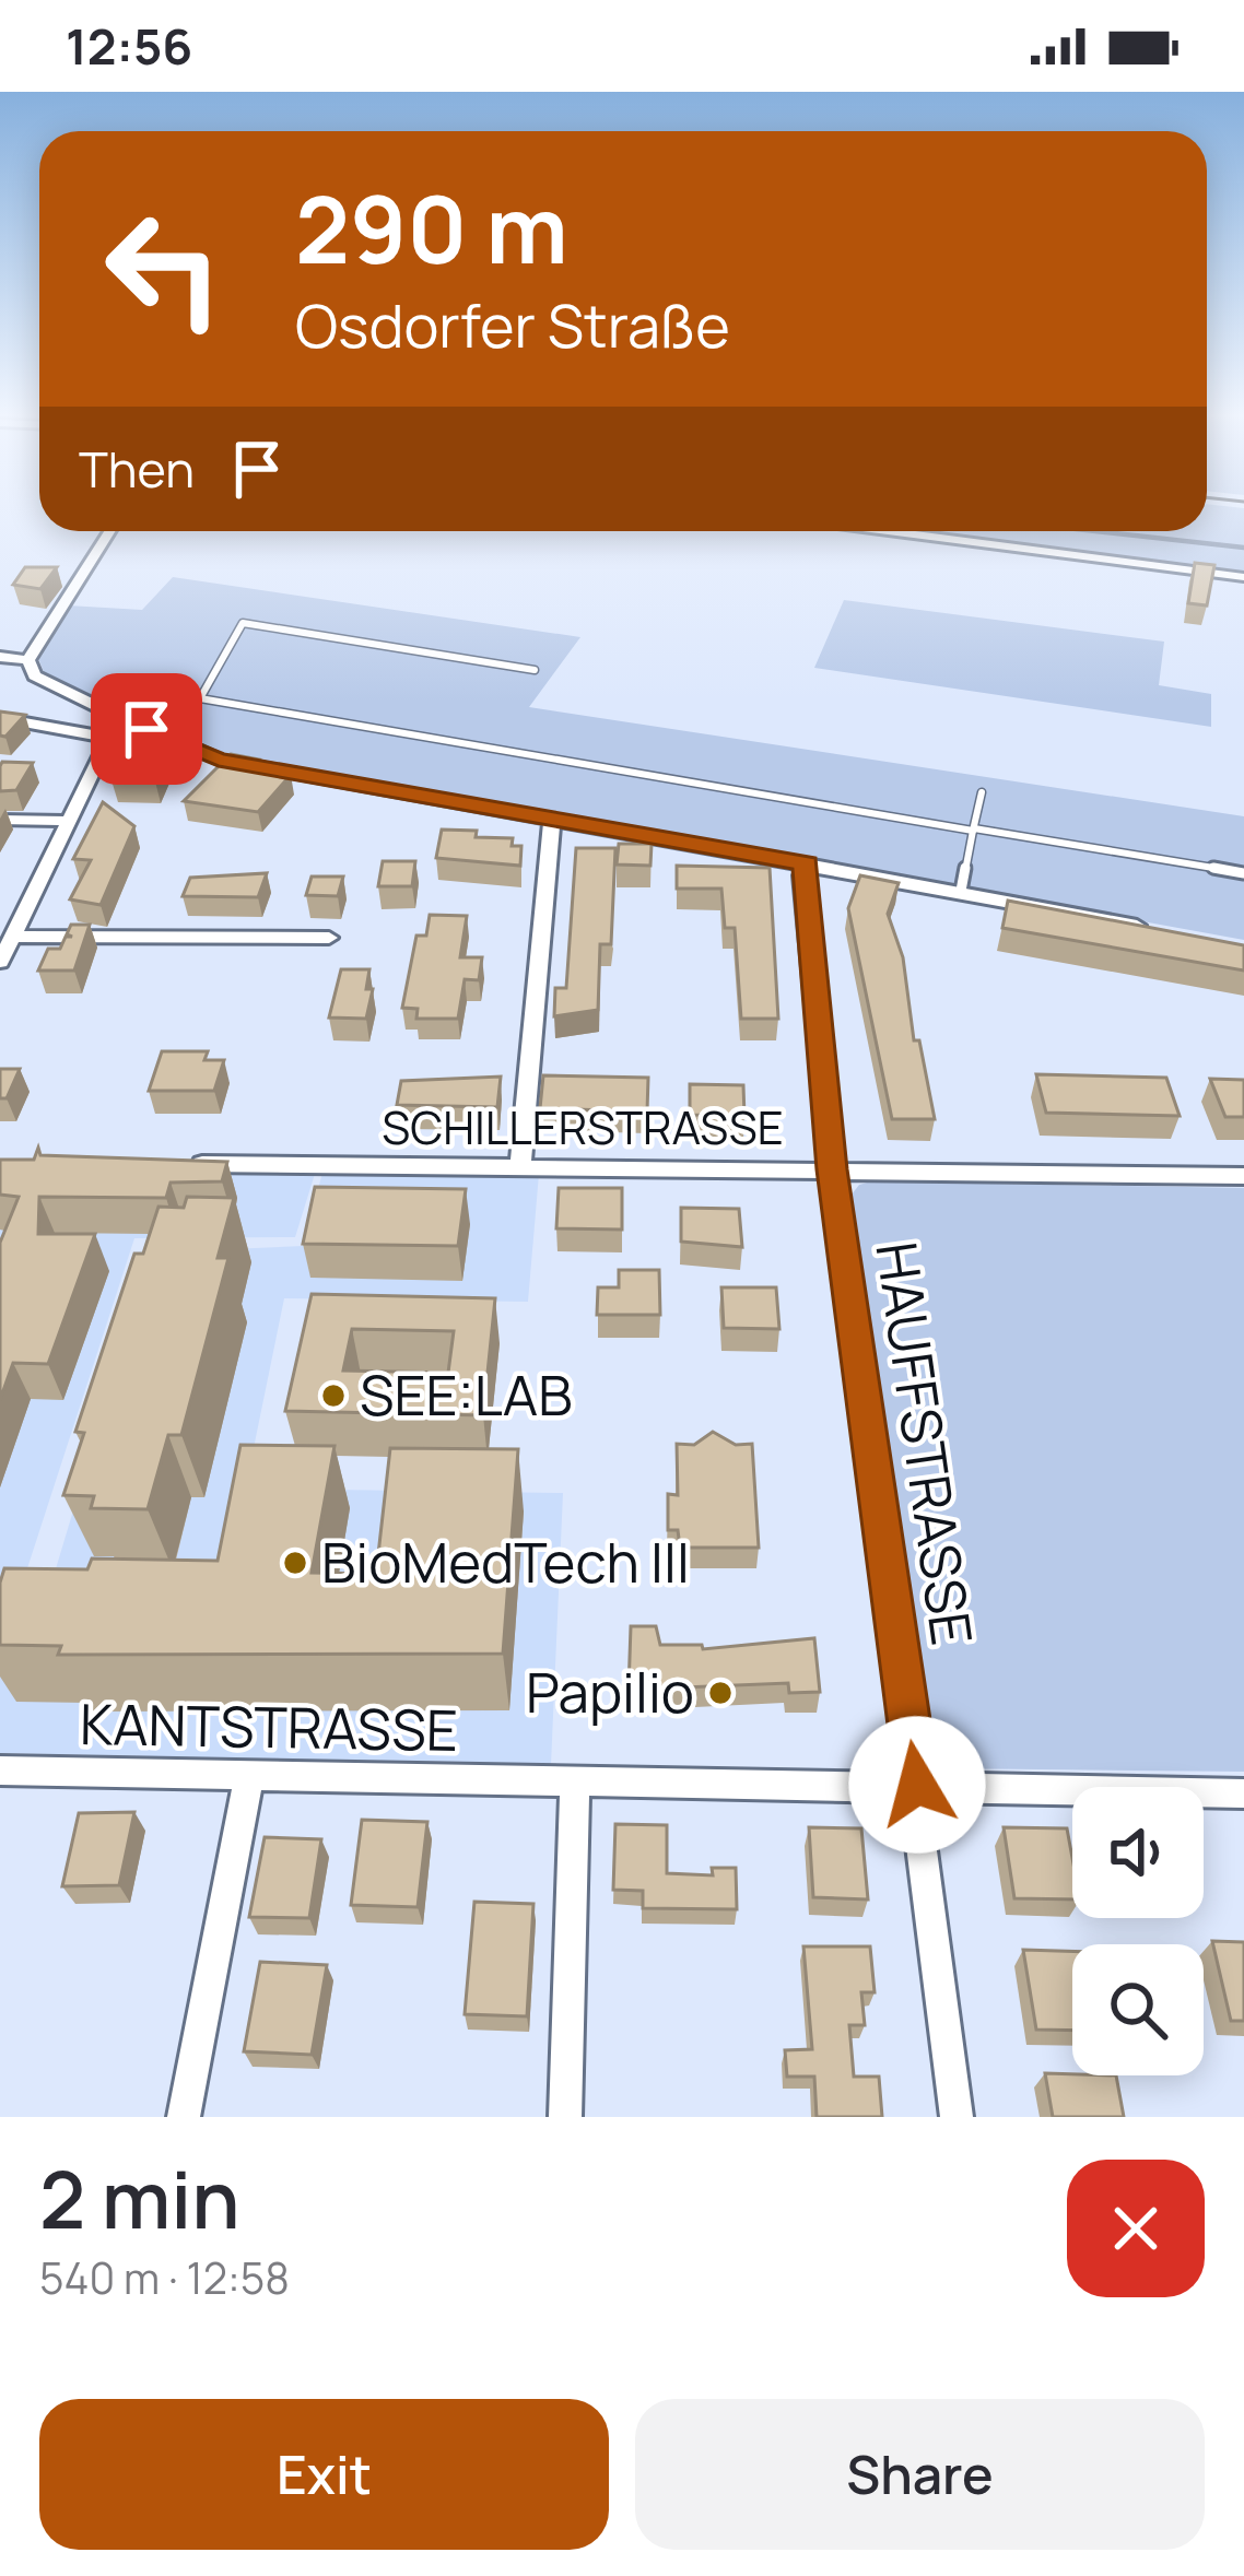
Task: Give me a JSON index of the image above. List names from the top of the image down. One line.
{"streets":{"street":["SCHILLERSTRASSE","HAUFFSTRASSE","KANTSTRASSE"]},"crossings":[["SCHILLERSTRASSE","HAUFFSTRASSE"],["HAUFFSTRASSE","KANTSTRASSE"]],"places":["SEE:LAB","BioMedTech III","Papilio"],"page":{"status":"12:56","turn":["290 m","Osdorfer Straße"],"then":"Then","heading":["2 min","540 m · 12:58"],"buttons":["Exit","Share"]}}
